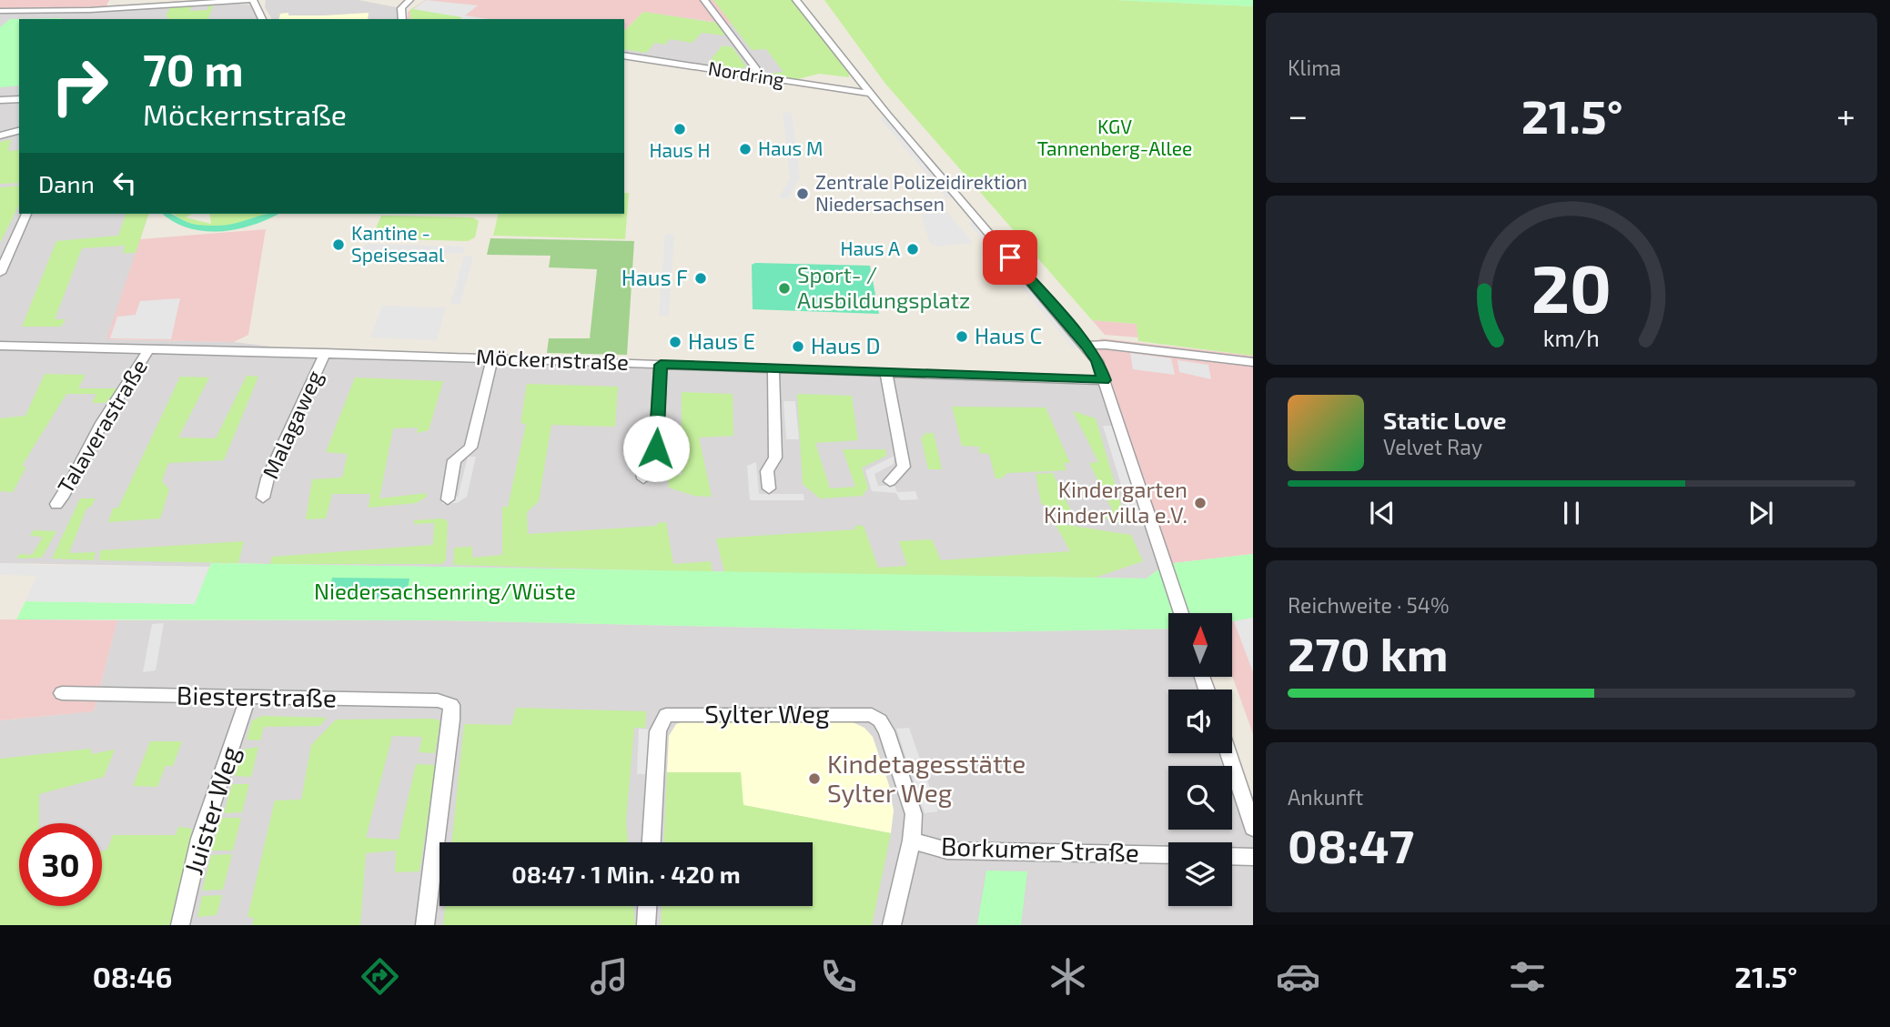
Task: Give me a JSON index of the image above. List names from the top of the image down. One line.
{"streets":{"street":["Nordring","Möckernstraße","Malagaweg","Talaverastraße","Biesterstraße","Sylter Weg","Juister Weg","Borkumer Straße"]},"crossings":[["Möckernstraße","Malagaweg"],["Möckernstraße","Talaverastraße"],["Biesterstraße","Juister Weg"],["Sylter Weg","Borkumer Straße"]],"parks":["KGV Tannenberg-Allee","Niedersachsenring/Wüste"],"places":["Haus H","Haus M","Zentrale Polizeidirektion Niedersachsen","Kantine - Speisesaal","Haus A","Haus F","Sport- / Ausbildungsplatz","Haus C","Haus E","Haus D","Kindergarten Kindervilla e.V.","Kindetagesstätte Sylter Weg"],"north":"top","page":{"tile":["Klima",["Reichweite · 54%","270 km"],["Ankunft","08:47"]],"turn":["70 m","Möckernstraße"],"heat":["−","21.5°","+"],"then":"Dann","song":["Static Love","Velvet Ray"],"limit":"30","trip":"08:47 · 1 Min. · 420 m","tabs":["08:46","21.5°"],"gauge":["20","km/h"]}}
